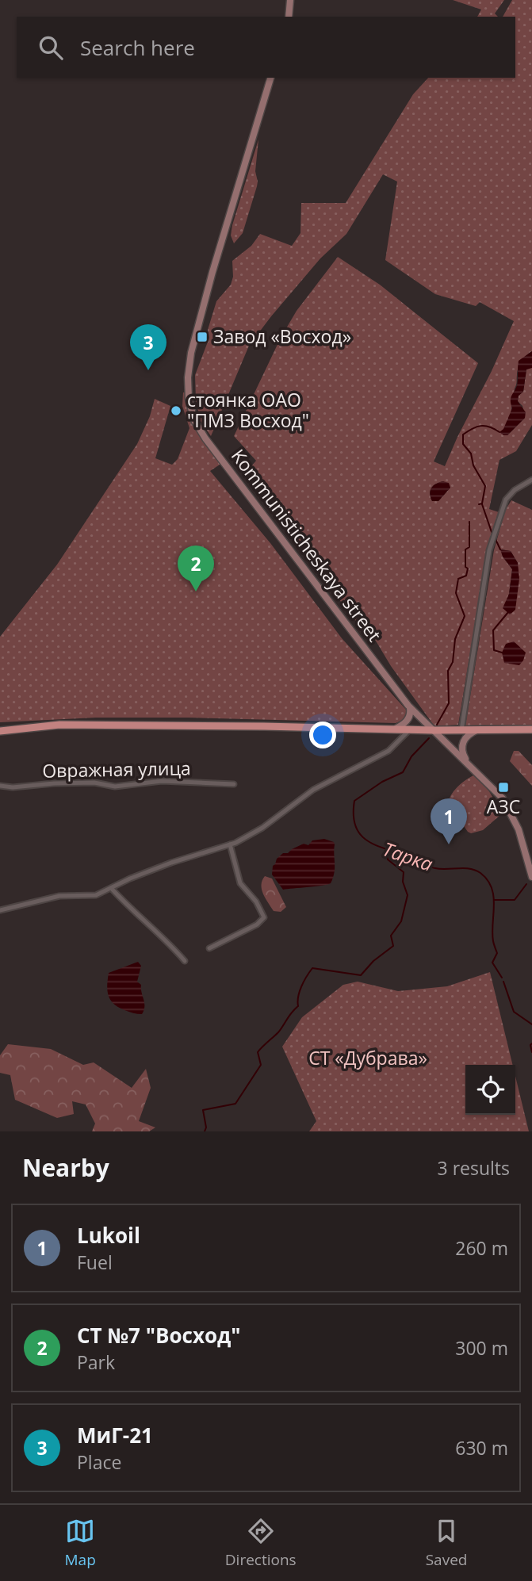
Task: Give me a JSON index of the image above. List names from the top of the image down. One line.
{"streets":{"main road":["Kommunisticheskaya street"],"street":["Овражная улица"]},"water":["Тарка"],"parks":["СТ «Дубрава»"],"places":{"transit":["Завод «Восход»","АЗС"],"other":["стоянка ОАО \"ПМЗ Восход\""]},"page":{"search":"Search here","pins":["3","2","1"],"heading":["Nearby","3 results"],"list":[{"mark":"1","name":"Lukoil","note":"Fuel","value":"260 m"},{"mark":"2","name":"СТ №7 \"Восход\"","note":"Park","value":"300 m"},{"mark":"3","name":"МиГ-21","note":"Place","value":"630 m"}],"nav":["Map","Directions","Saved"]}}
